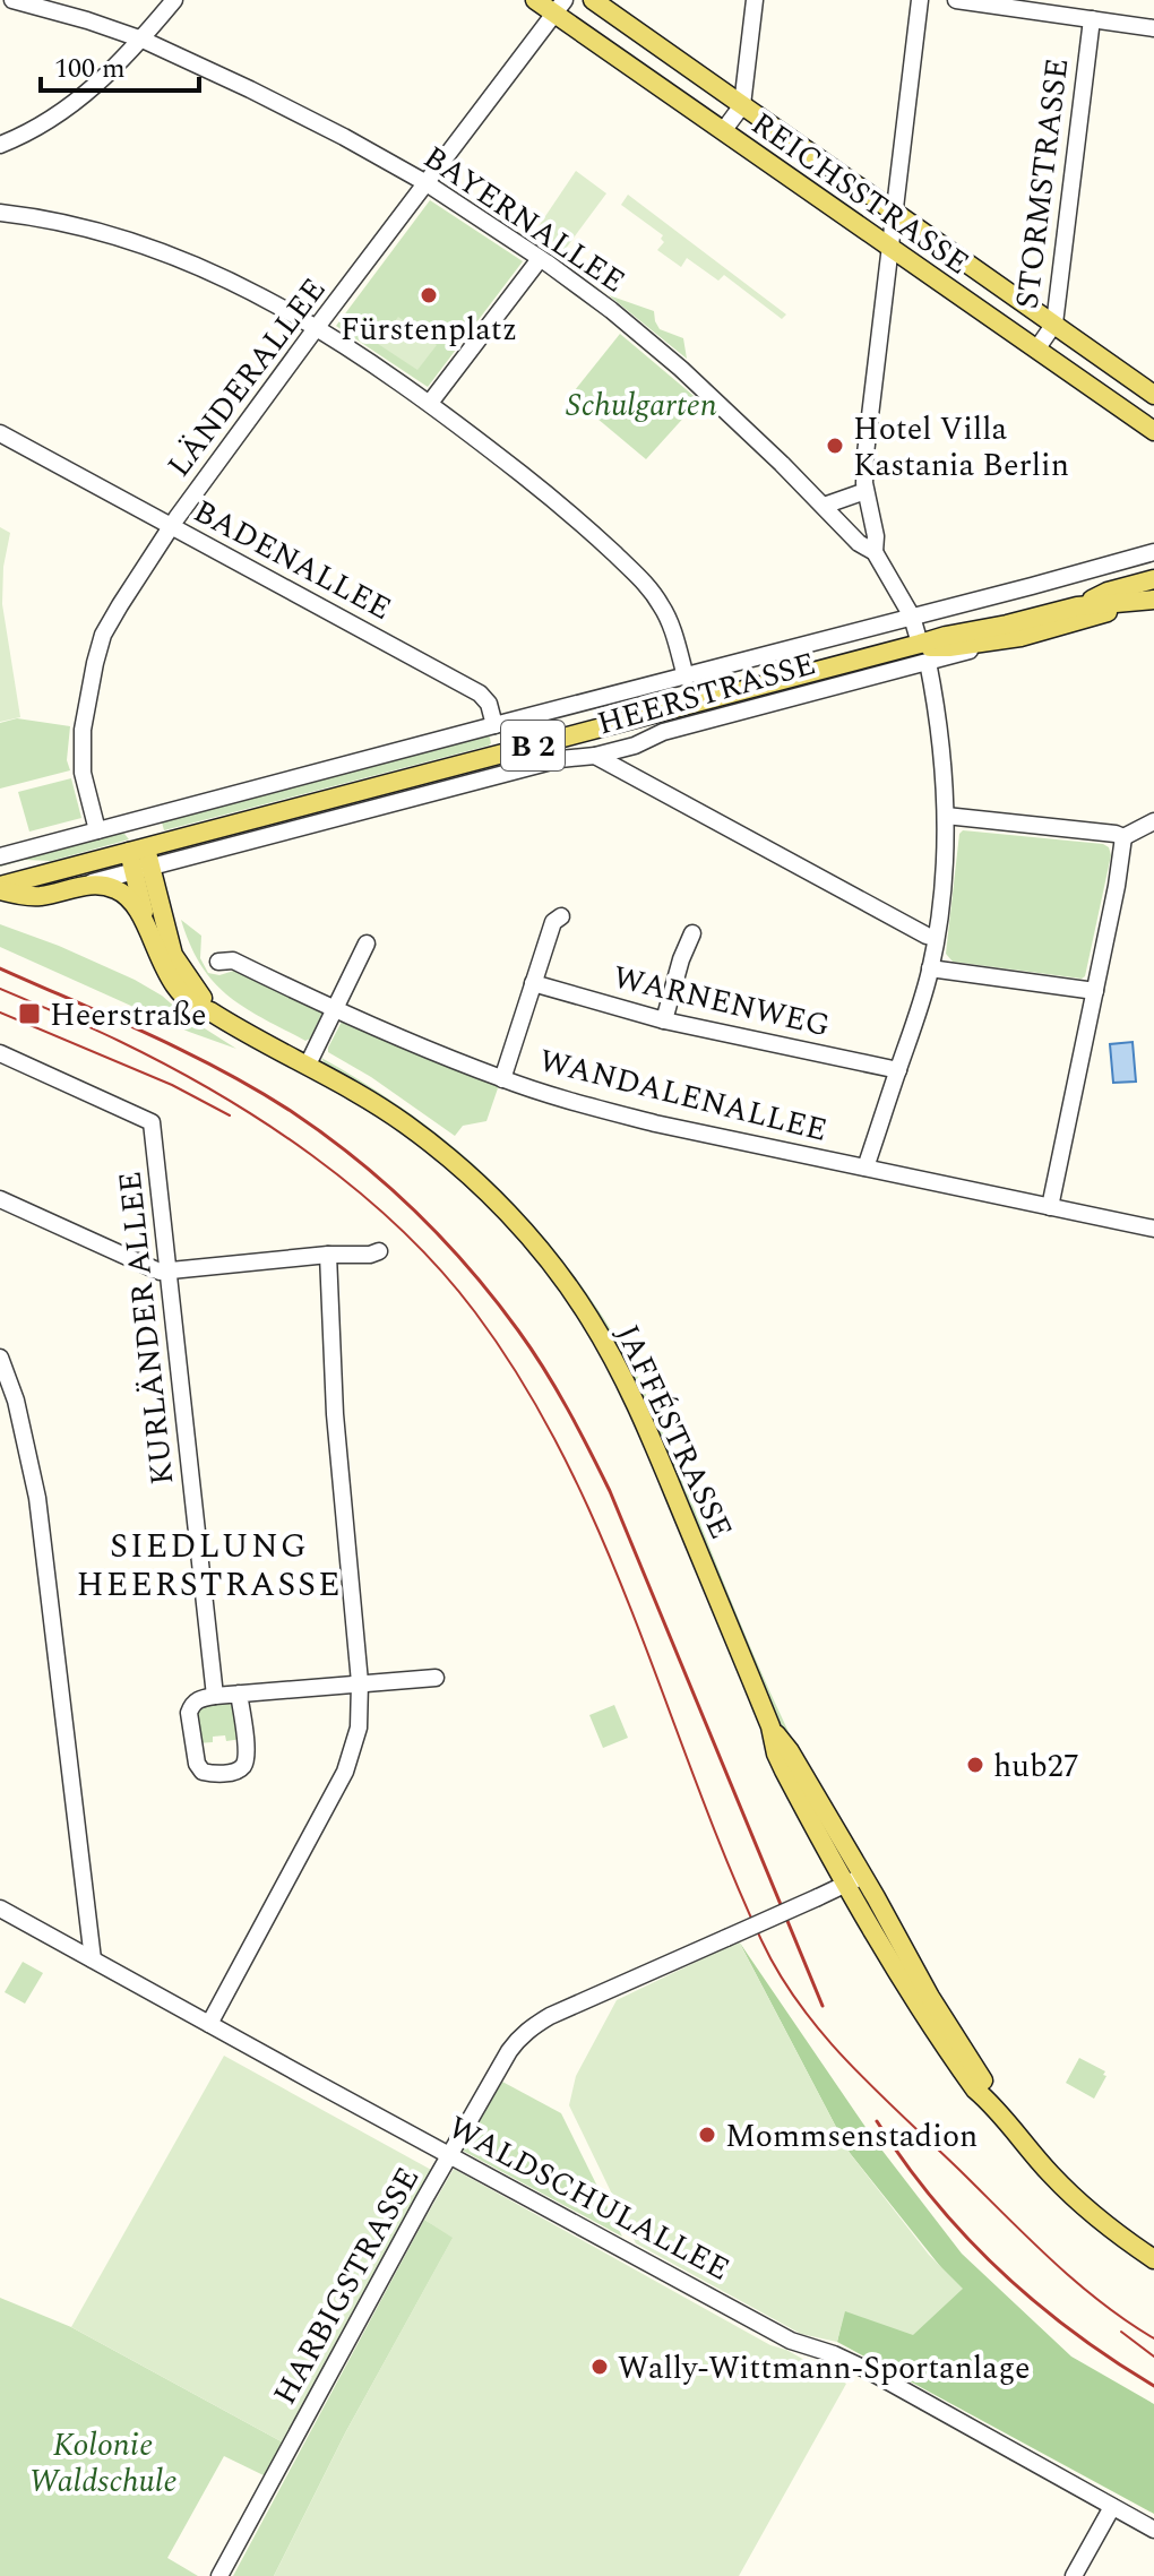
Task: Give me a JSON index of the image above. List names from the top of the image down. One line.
{"streets":{"main road":["REICHSSTRASSE","HEERSTRASSE","B 2","JAFFÉSTRASSE"],"street":["STORMSTRASSE","BAYERNALLEE","LÄNDERALLEE","BADENALLEE","WARNENWEG","WANDALENALLEE","KURLÄNDER ALLEE","WALDSCHULALLEE","HARBIGSTRASSE"]},"crossings":[["STORMSTRASSE","REICHSSTRASSE"],["REICHSSTRASSE","LÄNDERALLEE"],["BAYERNALLEE","LÄNDERALLEE"],["BAYERNALLEE","HEERSTRASSE"],["LÄNDERALLEE","BADENALLEE"],["LÄNDERALLEE","HEERSTRASSE"],["BADENALLEE","HEERSTRASSE"],["HEERSTRASSE","JAFFÉSTRASSE"],["JAFFÉSTRASSE","HARBIGSTRASSE"],["WALDSCHULALLEE","HARBIGSTRASSE"]],"districts":["SIEDLUNG HEERSTRASSE"],"parks":["Schulgarten","Kolonie Waldschule"],"places":{"other":["Fürstenplatz","Hotel Villa Kastania Berlin","hub27","Mommsenstadion","Wally-Wittmann-Sportanlage"],"transit":["Heerstraße"]},"scale_bar":"100 m"}
